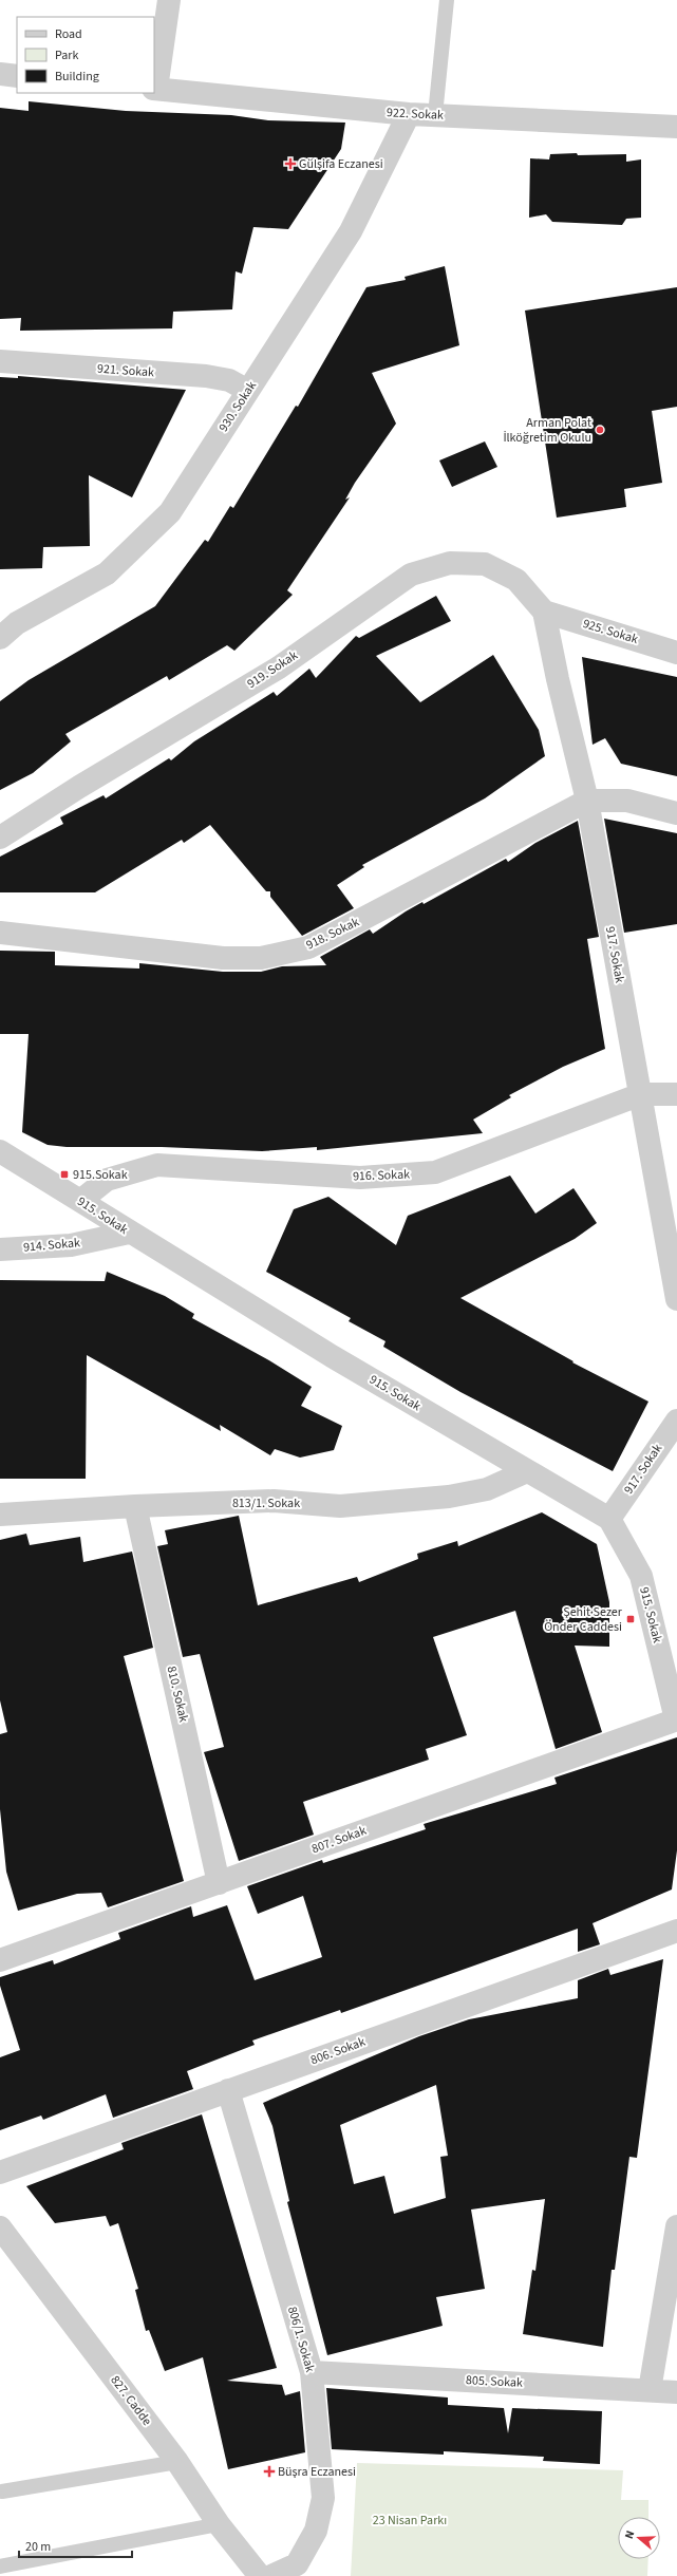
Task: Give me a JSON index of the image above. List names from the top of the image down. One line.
{"streets":{"street":["922. Sokak","921. Sokak","930. Sokak","925. Sokak","919. Sokak","918. Sokak","917. Sokak","916. Sokak","915. Sokak","914. Sokak","813/1. Sokak","810. Sokak","807. Sokak","806. Sokak","806/1. Sokak","805. Sokak","827. Cadde"]},"crossings":[["922. Sokak","930. Sokak"],["921. Sokak","930. Sokak"],["925. Sokak","919. Sokak"],["925. Sokak","917. Sokak"],["919. Sokak","917. Sokak"],["918. Sokak","917. Sokak"],["917. Sokak","916. Sokak"],["917. Sokak","915. Sokak"],["916. Sokak","915. Sokak"],["915. Sokak","914. Sokak"],["915. Sokak","813/1. Sokak"],["915. Sokak","807. Sokak"],["813/1. Sokak","810. Sokak"],["810. Sokak","807. Sokak"],["806. Sokak","806/1. Sokak"],["806/1. Sokak","805. Sokak"]],"parks":["23 Nisan Parkı"],"places":{"health":["Gülşifa Eczanesi","Büşra Eczanesi"],"other":["Arman Polat İlköğretim Okulu"],"transit":["915.Sokak","Şehit Sezer Önder Caddesi"]},"legend":["Road","Park","Building"],"scale_bar":"20 m","north":"left"}
